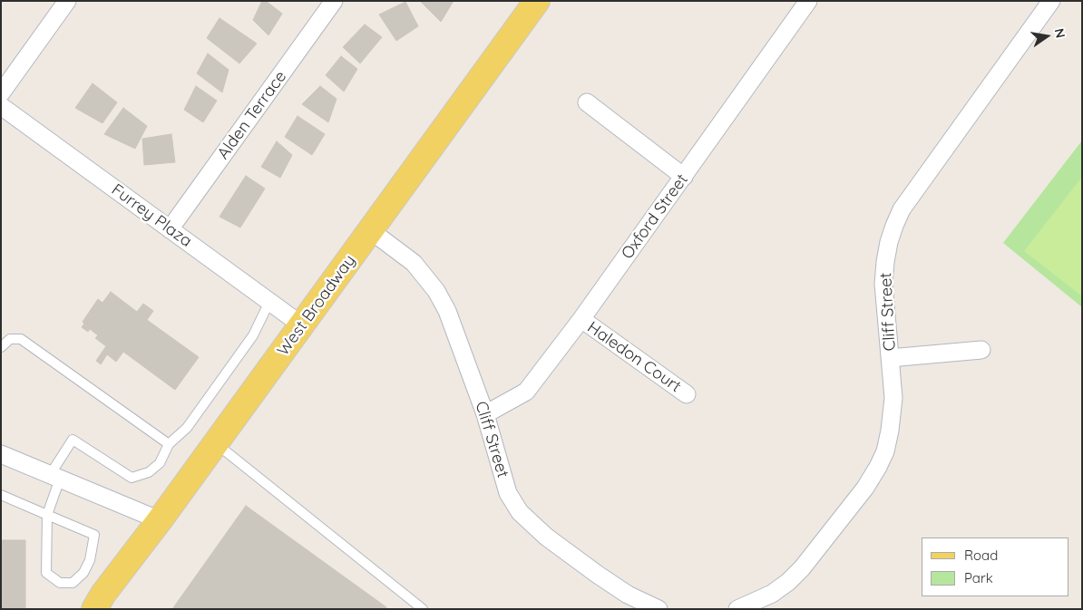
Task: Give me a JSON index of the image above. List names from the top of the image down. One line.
{"streets":{"main road":["West Broadway"],"street":["Alden Terrace","Furrey Plaza","Oxford Street","Cliff Street","Haledon Court"]},"crossings":[["Alden Terrace","Furrey Plaza"],["Furrey Plaza","West Broadway"],["Oxford Street","Cliff Street"],["Oxford Street","Haledon Court"],["West Broadway","Cliff Street"]],"legend":["Road","Park"],"north":"right"}
